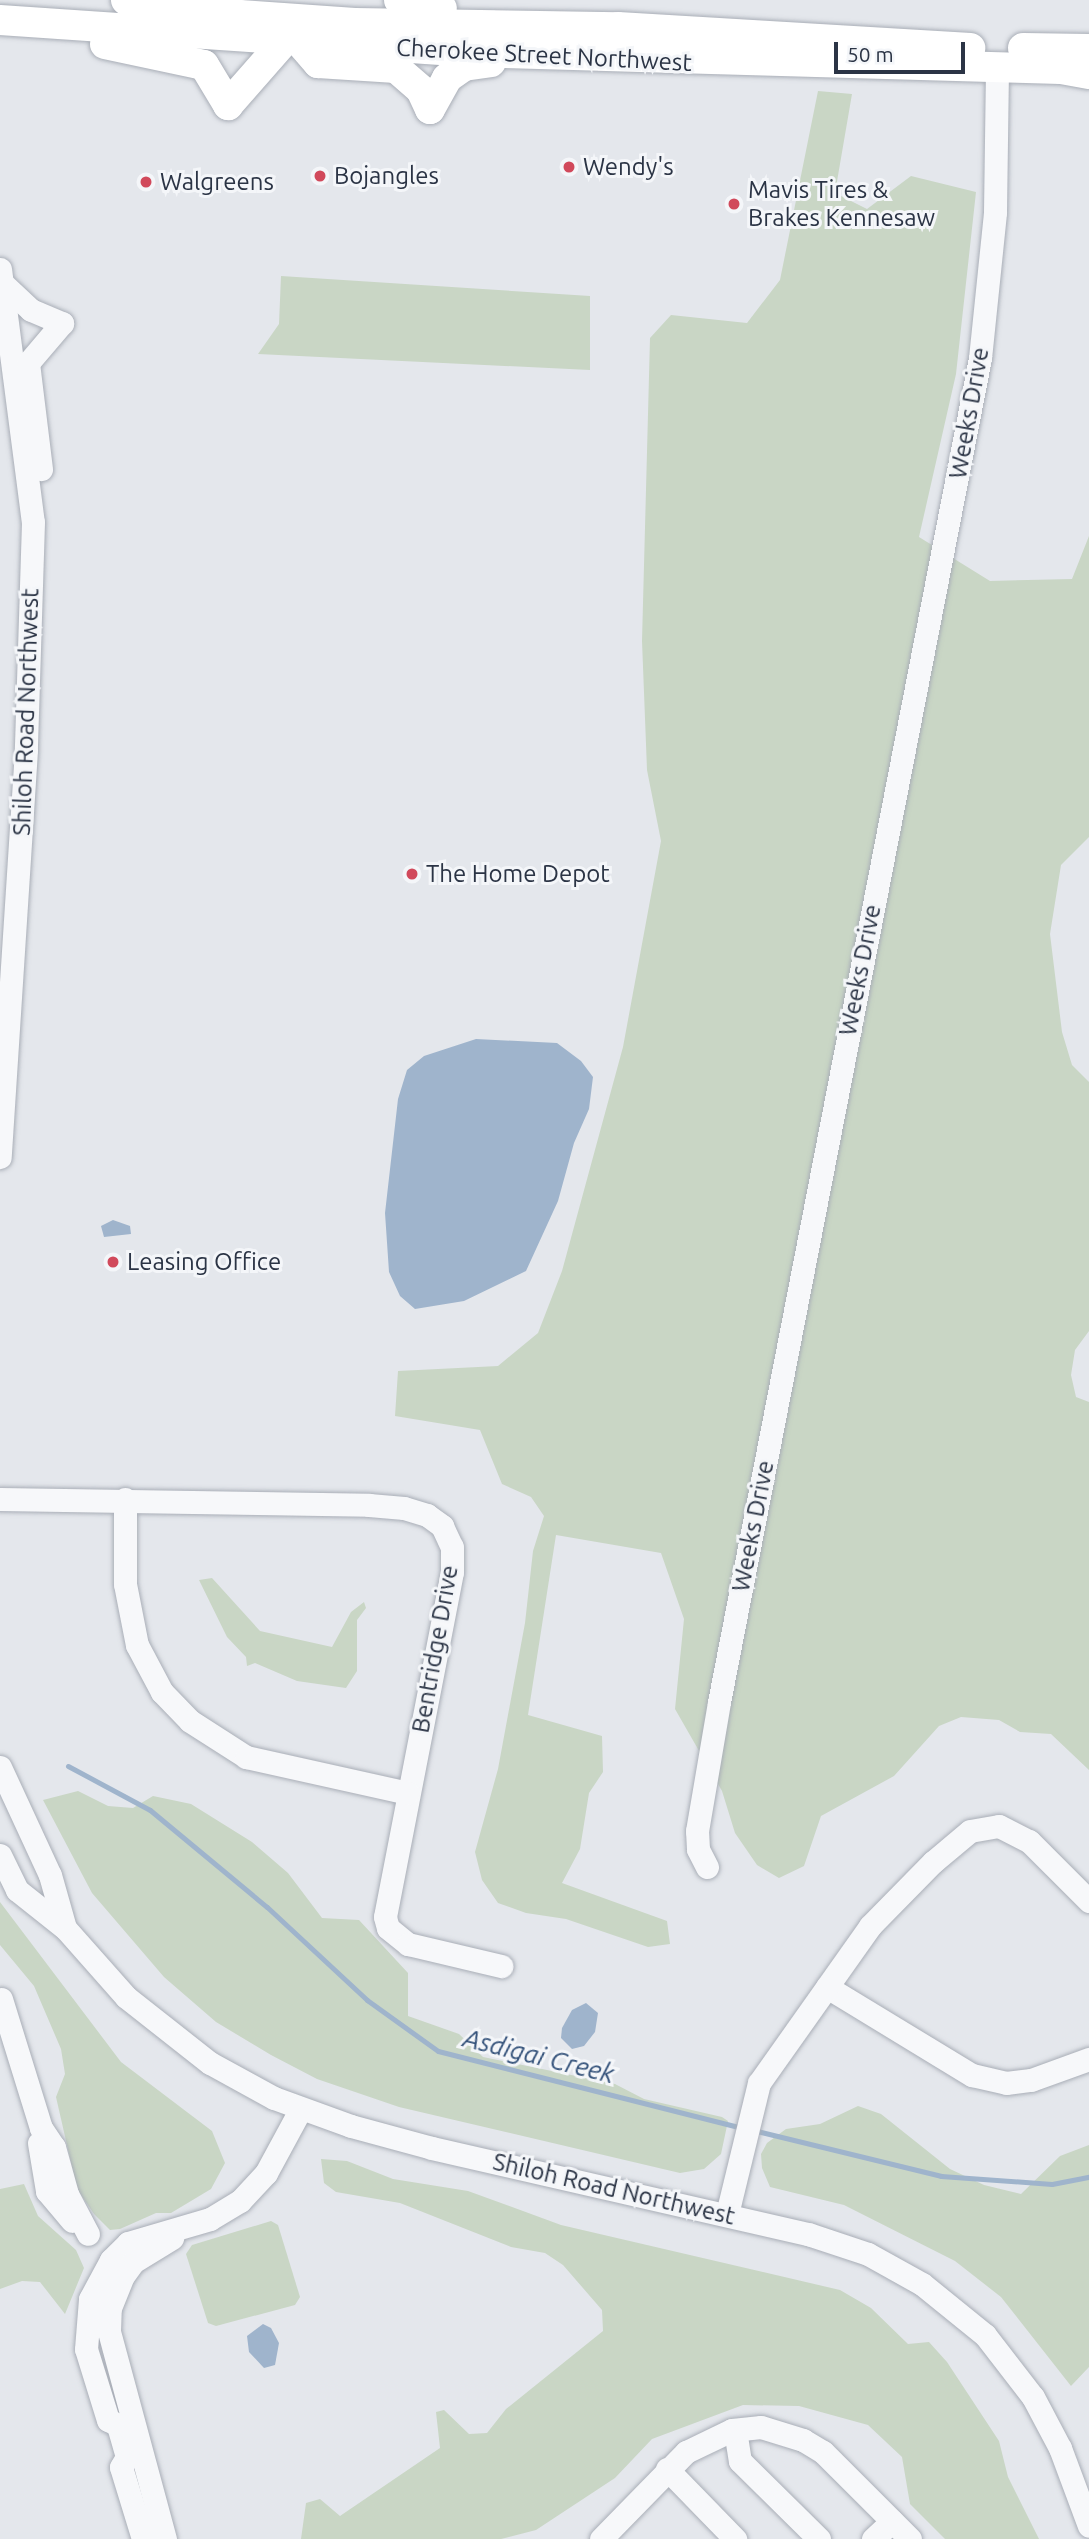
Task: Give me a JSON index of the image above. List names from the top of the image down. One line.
{"streets":{"main road":["Cherokee Street Northwest"],"street":["Weeks Drive","Shiloh Road Northwest","Bentridge Drive"]},"crossings":[["Cherokee Street Northwest","Weeks Drive"]],"water":["Asdigai Creek"],"places":["Wendy's","Bojangles","Walgreens","Mavis Tires & Brakes Kennesaw","The Home Depot","Leasing Office"],"scale_bar":"50 m"}
